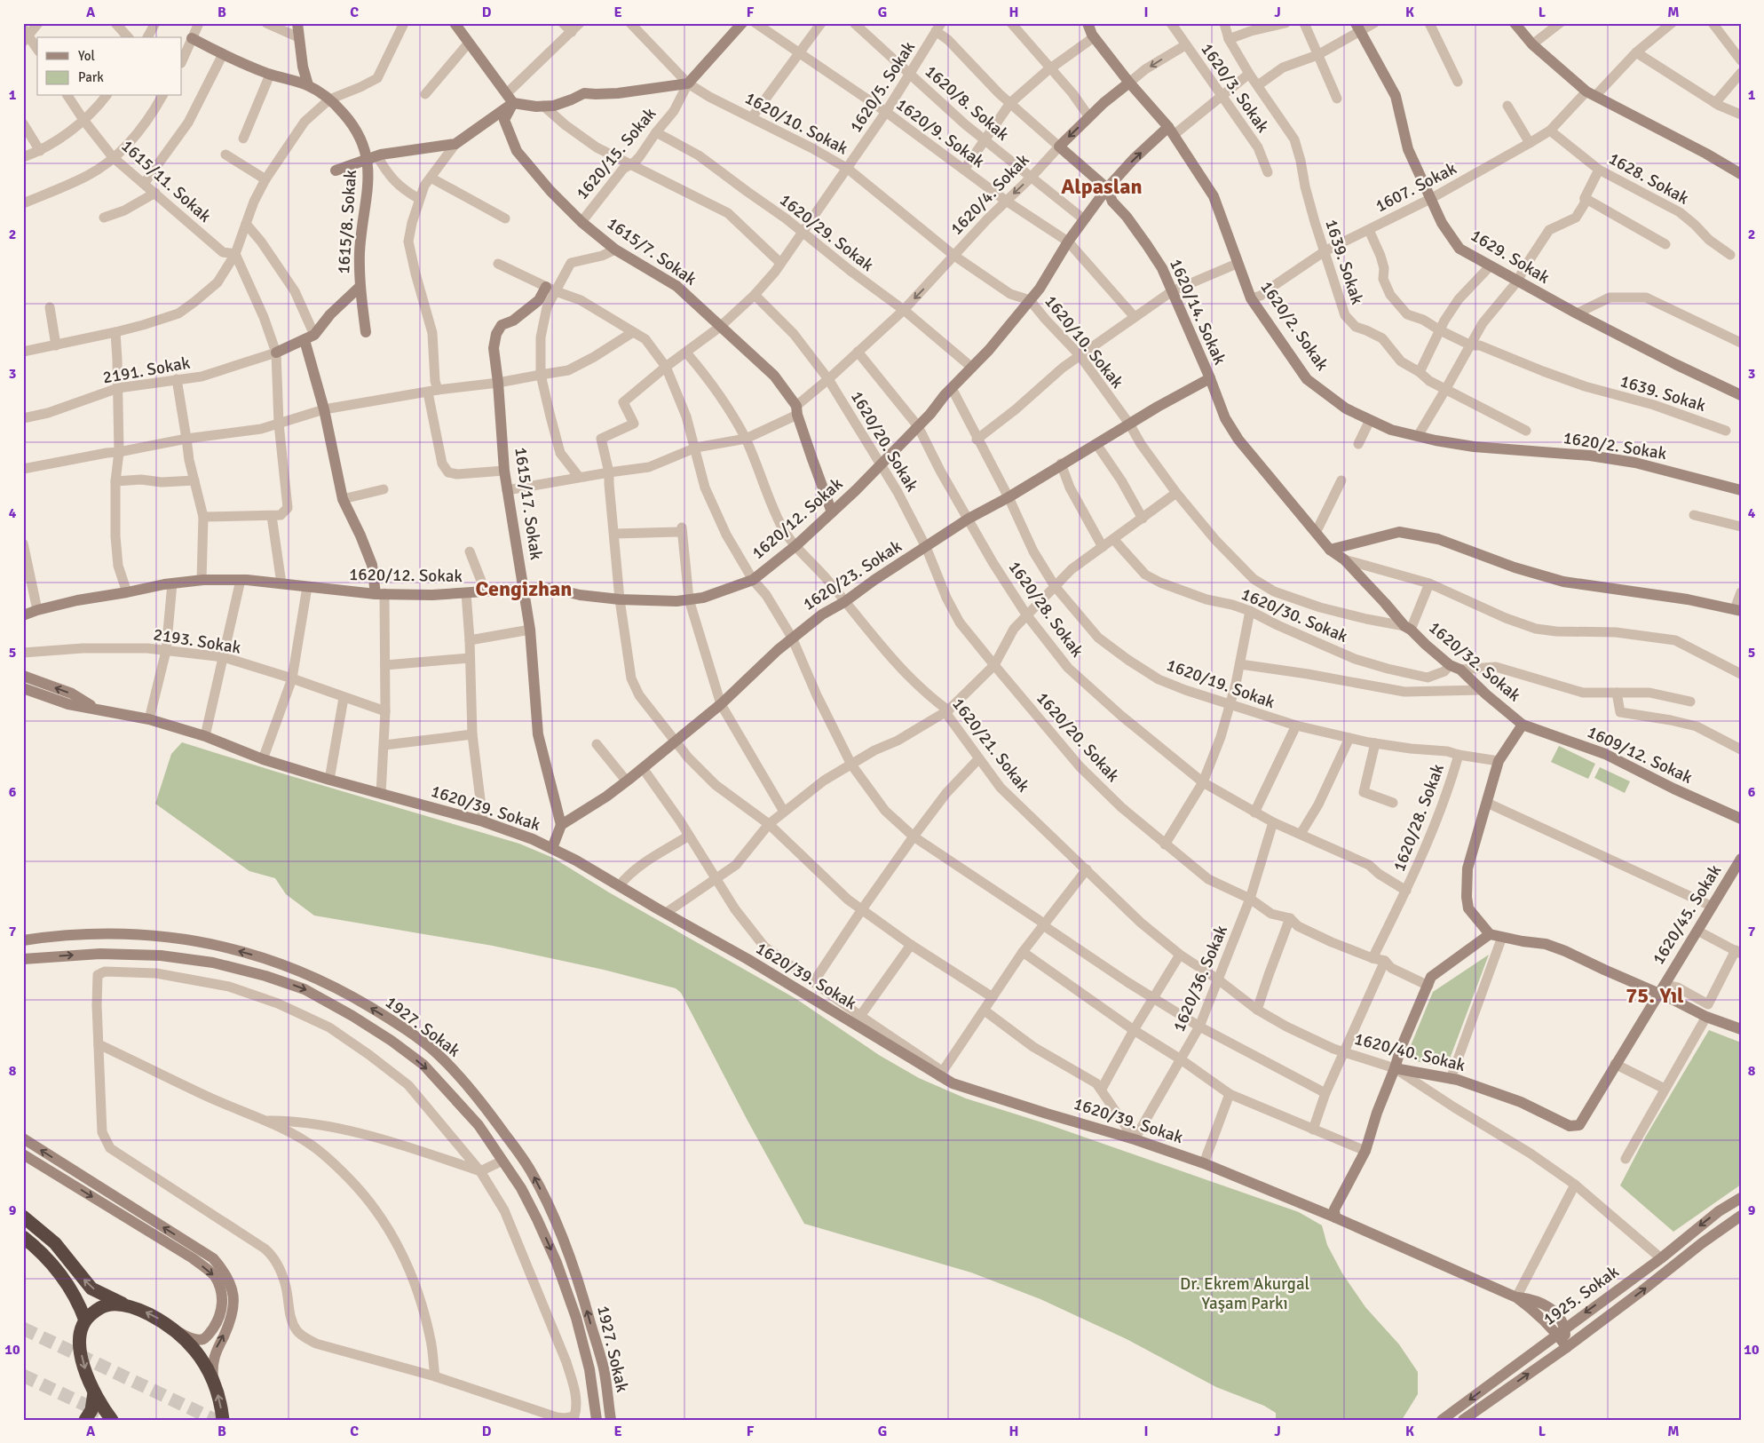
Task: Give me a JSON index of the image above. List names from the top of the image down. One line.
{"streets":{"main road":["1620/15. Sokak","1620/4. Sokak","1615/8. Sokak","1615/7. Sokak","1629. Sokak","1620/14. Sokak","1620/2. Sokak","1615/17. Sokak","1620/12. Sokak","1620/23. Sokak","1620/32. Sokak","1609/12. Sokak","1620/39. Sokak","1620/45. Sokak","1927. Sokak","1620/40. Sokak","1925. Sokak"],"street":["1620/5. Sokak","1620/3. Sokak","1620/8. Sokak","1620/10. Sokak","1620/9. Sokak","1628. Sokak","1615/11. Sokak","1607. Sokak","1620/29. Sokak","1639. Sokak","2191. Sokak","1620/20. Sokak","1620/28. Sokak","1620/30. Sokak","2193. Sokak","1620/19. Sokak","1620/21. Sokak","1620/36. Sokak"]},"crossings":[["1620/5. Sokak","1620/8. Sokak"],["1620/5. Sokak","1620/10. Sokak"],["1620/5. Sokak","1620/9. Sokak"],["1620/5. Sokak","1620/4. Sokak"],["1620/5. Sokak","1620/29. Sokak"],["1620/5. Sokak","1615/7. Sokak"],["1620/5. Sokak","1620/14. Sokak"],["1620/5. Sokak","1620/20. Sokak"],["1620/5. Sokak","1620/21. Sokak"],["1620/3. Sokak","1620/4. Sokak"],["1620/8. Sokak","1620/4. Sokak"],["1620/8. Sokak","1620/12. Sokak"],["1620/10. Sokak","1620/15. Sokak"],["1620/10. Sokak","1620/4. Sokak"],["1620/10. Sokak","1620/14. Sokak"],["1620/10. Sokak","1620/12. Sokak"],["1620/10. Sokak","1620/23. Sokak"],["1620/10. Sokak","1620/32. Sokak"],["1620/9. Sokak","1620/4. Sokak"],["1620/9. Sokak","1620/12. Sokak"],["1620/15. Sokak","1620/29. Sokak"],["1620/15. Sokak","1615/7. Sokak"],["1628. Sokak","1607. Sokak"],["1607. Sokak","1629. Sokak"],["1607. Sokak","1639. Sokak"],["1607. Sokak","1620/2. Sokak"],["1620/4. Sokak","1620/29. Sokak"],["1620/4. Sokak","1615/7. Sokak"],["1620/4. Sokak","1620/14. Sokak"],["1620/4. Sokak","1620/2. Sokak"],["1620/4. Sokak","1620/20. Sokak"],["1620/4. Sokak","1615/17. Sokak"],["1620/4. Sokak","1620/28. Sokak"],["1620/4. Sokak","1620/21. Sokak"],["1620/29. Sokak","1620/12. Sokak"],["1615/7. Sokak","1620/12. Sokak"],["1620/14. Sokak","1620/12. Sokak"],["1620/14. Sokak","1620/23. Sokak"],["1620/14. Sokak","1620/32. Sokak"],["1620/2. Sokak","1620/12. Sokak"],["1620/20. Sokak","1620/12. Sokak"],["1620/20. Sokak","1620/23. Sokak"],["1620/20. Sokak","1620/28. Sokak"],["1620/20. Sokak","1620/36. Sokak"],["1615/17. Sokak","1620/12. Sokak"],["1615/17. Sokak","1620/23. Sokak"],["1620/12. Sokak","1620/28. Sokak"],["1620/12. Sokak","1620/19. Sokak"],["1620/12. Sokak","1620/21. Sokak"],["1620/23. Sokak","1620/28. Sokak"],["1620/23. Sokak","1620/19. Sokak"],["1620/23. Sokak","1620/21. Sokak"],["1620/28. Sokak","1620/19. Sokak"],["1620/28. Sokak","1620/36. Sokak"],["1620/30. Sokak","1620/32. Sokak"],["1620/32. Sokak","1609/12. Sokak"],["1620/21. Sokak","1620/36. Sokak"],["1620/21. Sokak","1620/40. Sokak"],["1620/39. Sokak","1620/36. Sokak"],["1620/39. Sokak","1925. Sokak"],["1620/45. Sokak","1620/40. Sokak"],["1620/36. Sokak","1620/40. Sokak"]],"districts":["Alpaslan","Cengizhan","75. Yıl"],"parks":["Dr. Ekrem Akurgal Yaşam Parkı"],"legend":["Yol","Park"],"grid":{"columns":["A","B","C","D","E","F","G","H","I","J","K","L","M"],"rows":["1","2","3","4","5","6","7","8","9","10"]}}
